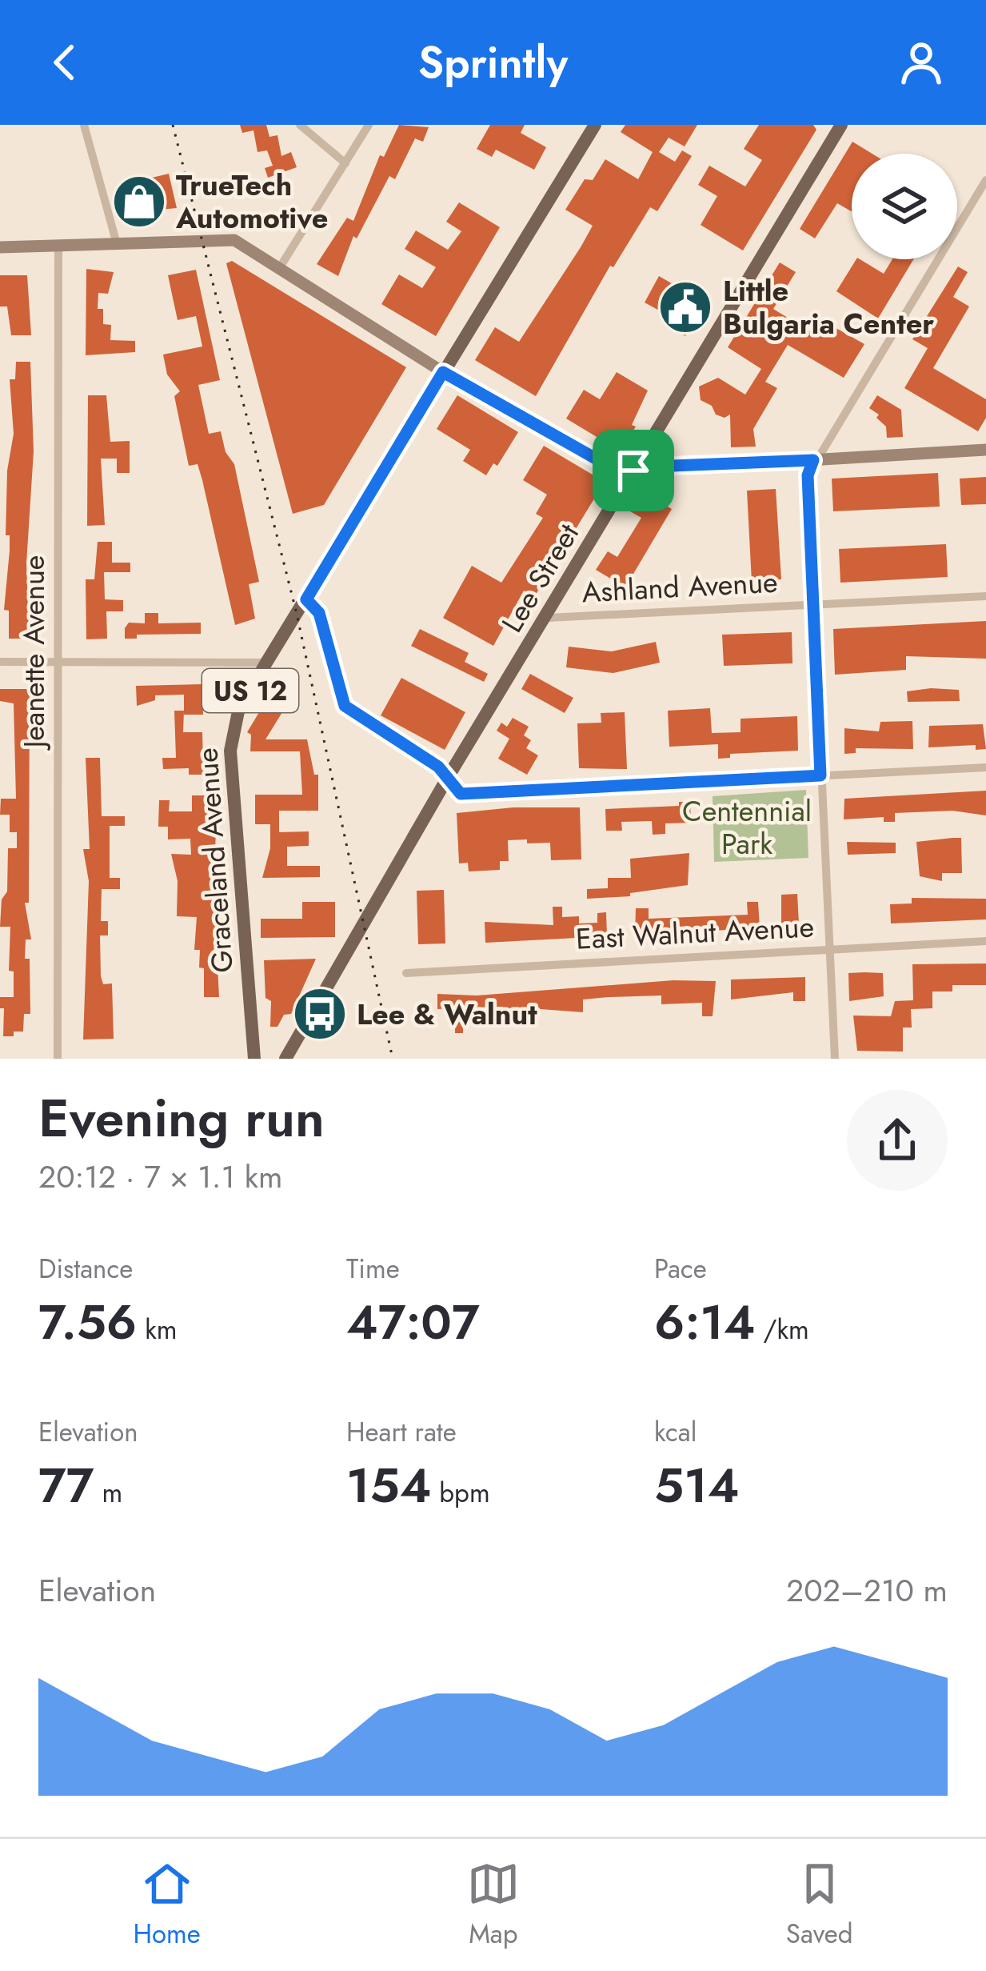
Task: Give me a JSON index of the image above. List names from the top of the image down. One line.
{"streets":{"main road":["Lee Street","US 12","Graceland Avenue"],"street":["Ashland Avenue","Jeanette Avenue","East Walnut Avenue"]},"crossings":[["Lee Street","Ashland Avenue"]],"parks":["Centennial Park"],"places":{"shop":["TrueTech Automotive"],"public building":["Little Bulgaria Center"],"bus stop":["Lee & Walnut"]},"page":{"header":"Sprintly","heading":["Evening run","20:12 · 7 × 1.1 km"],"stats":[["Distance","7.56 km"],["Time","47:07"],["Pace","6:14 /km"],["Elevation","77 m"],["Heart rate","154 bpm"],["kcal","514"]],"chart":["Elevation","202–210 m"],"tabs":["Home","Map","Saved"]}}
